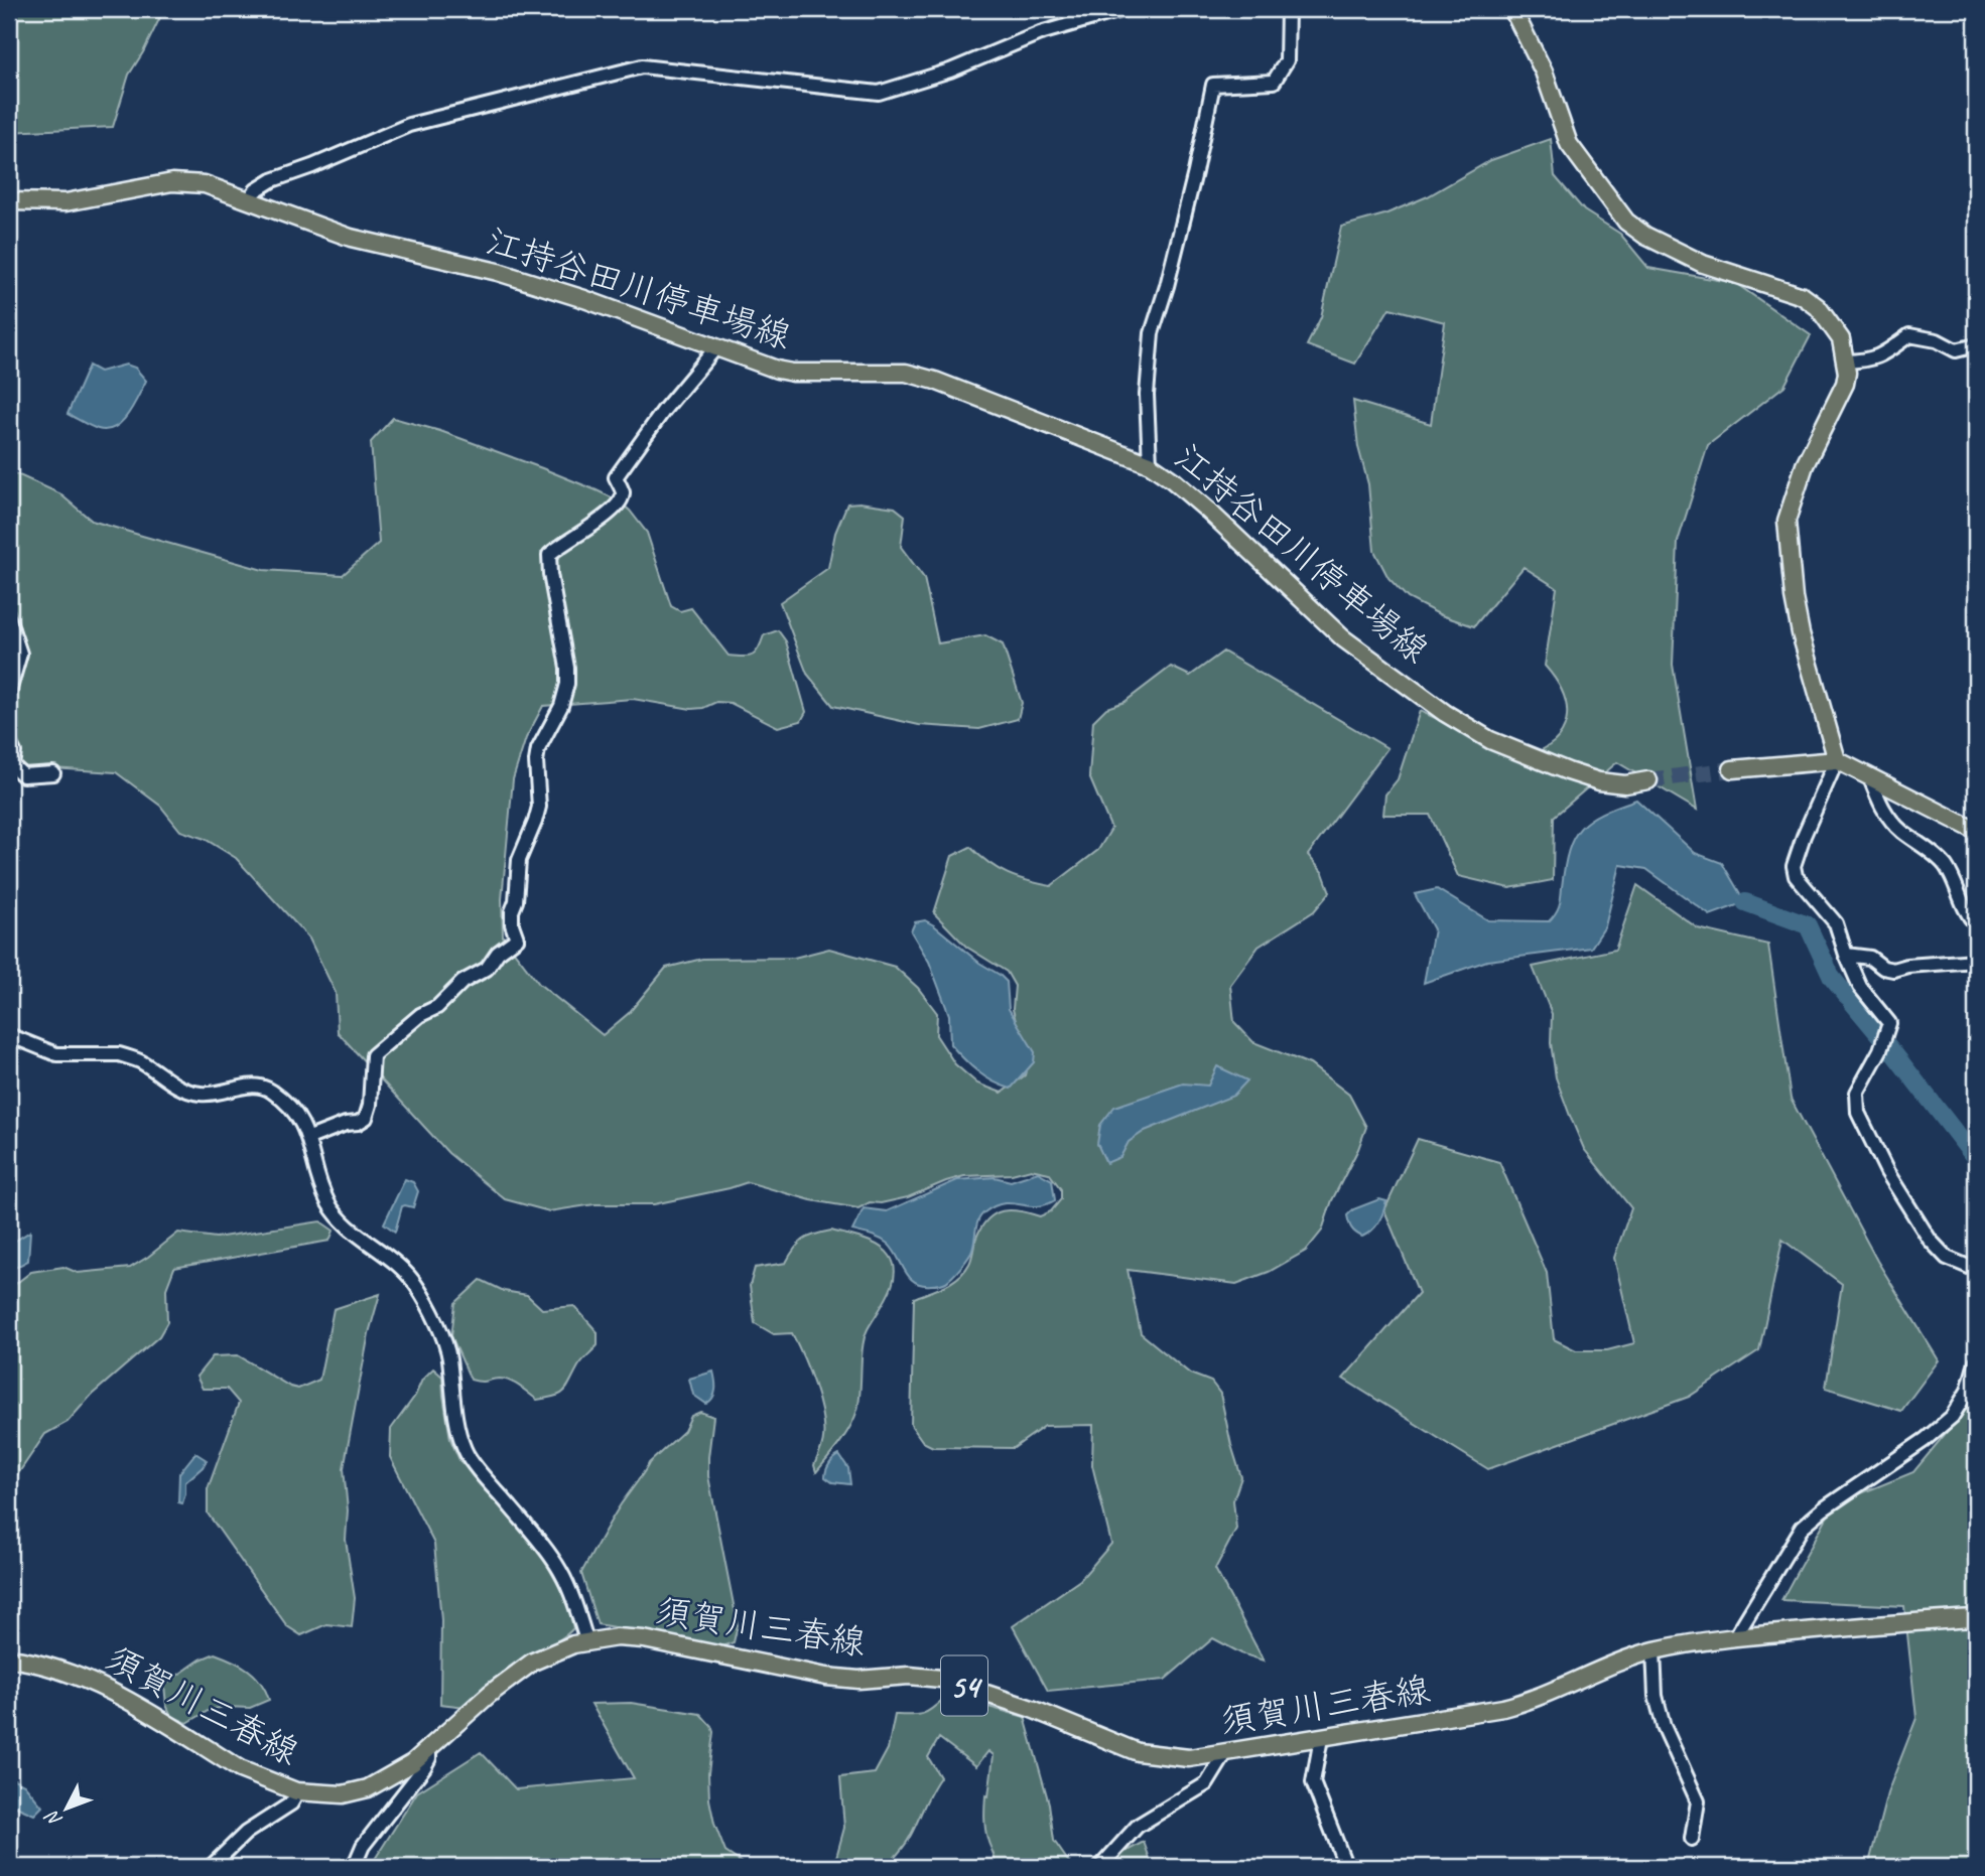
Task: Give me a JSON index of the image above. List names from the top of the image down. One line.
{"streets":{"main road":["江持谷田川停車場線","須賀川三春線","54"]},"north":"bottom left"}
